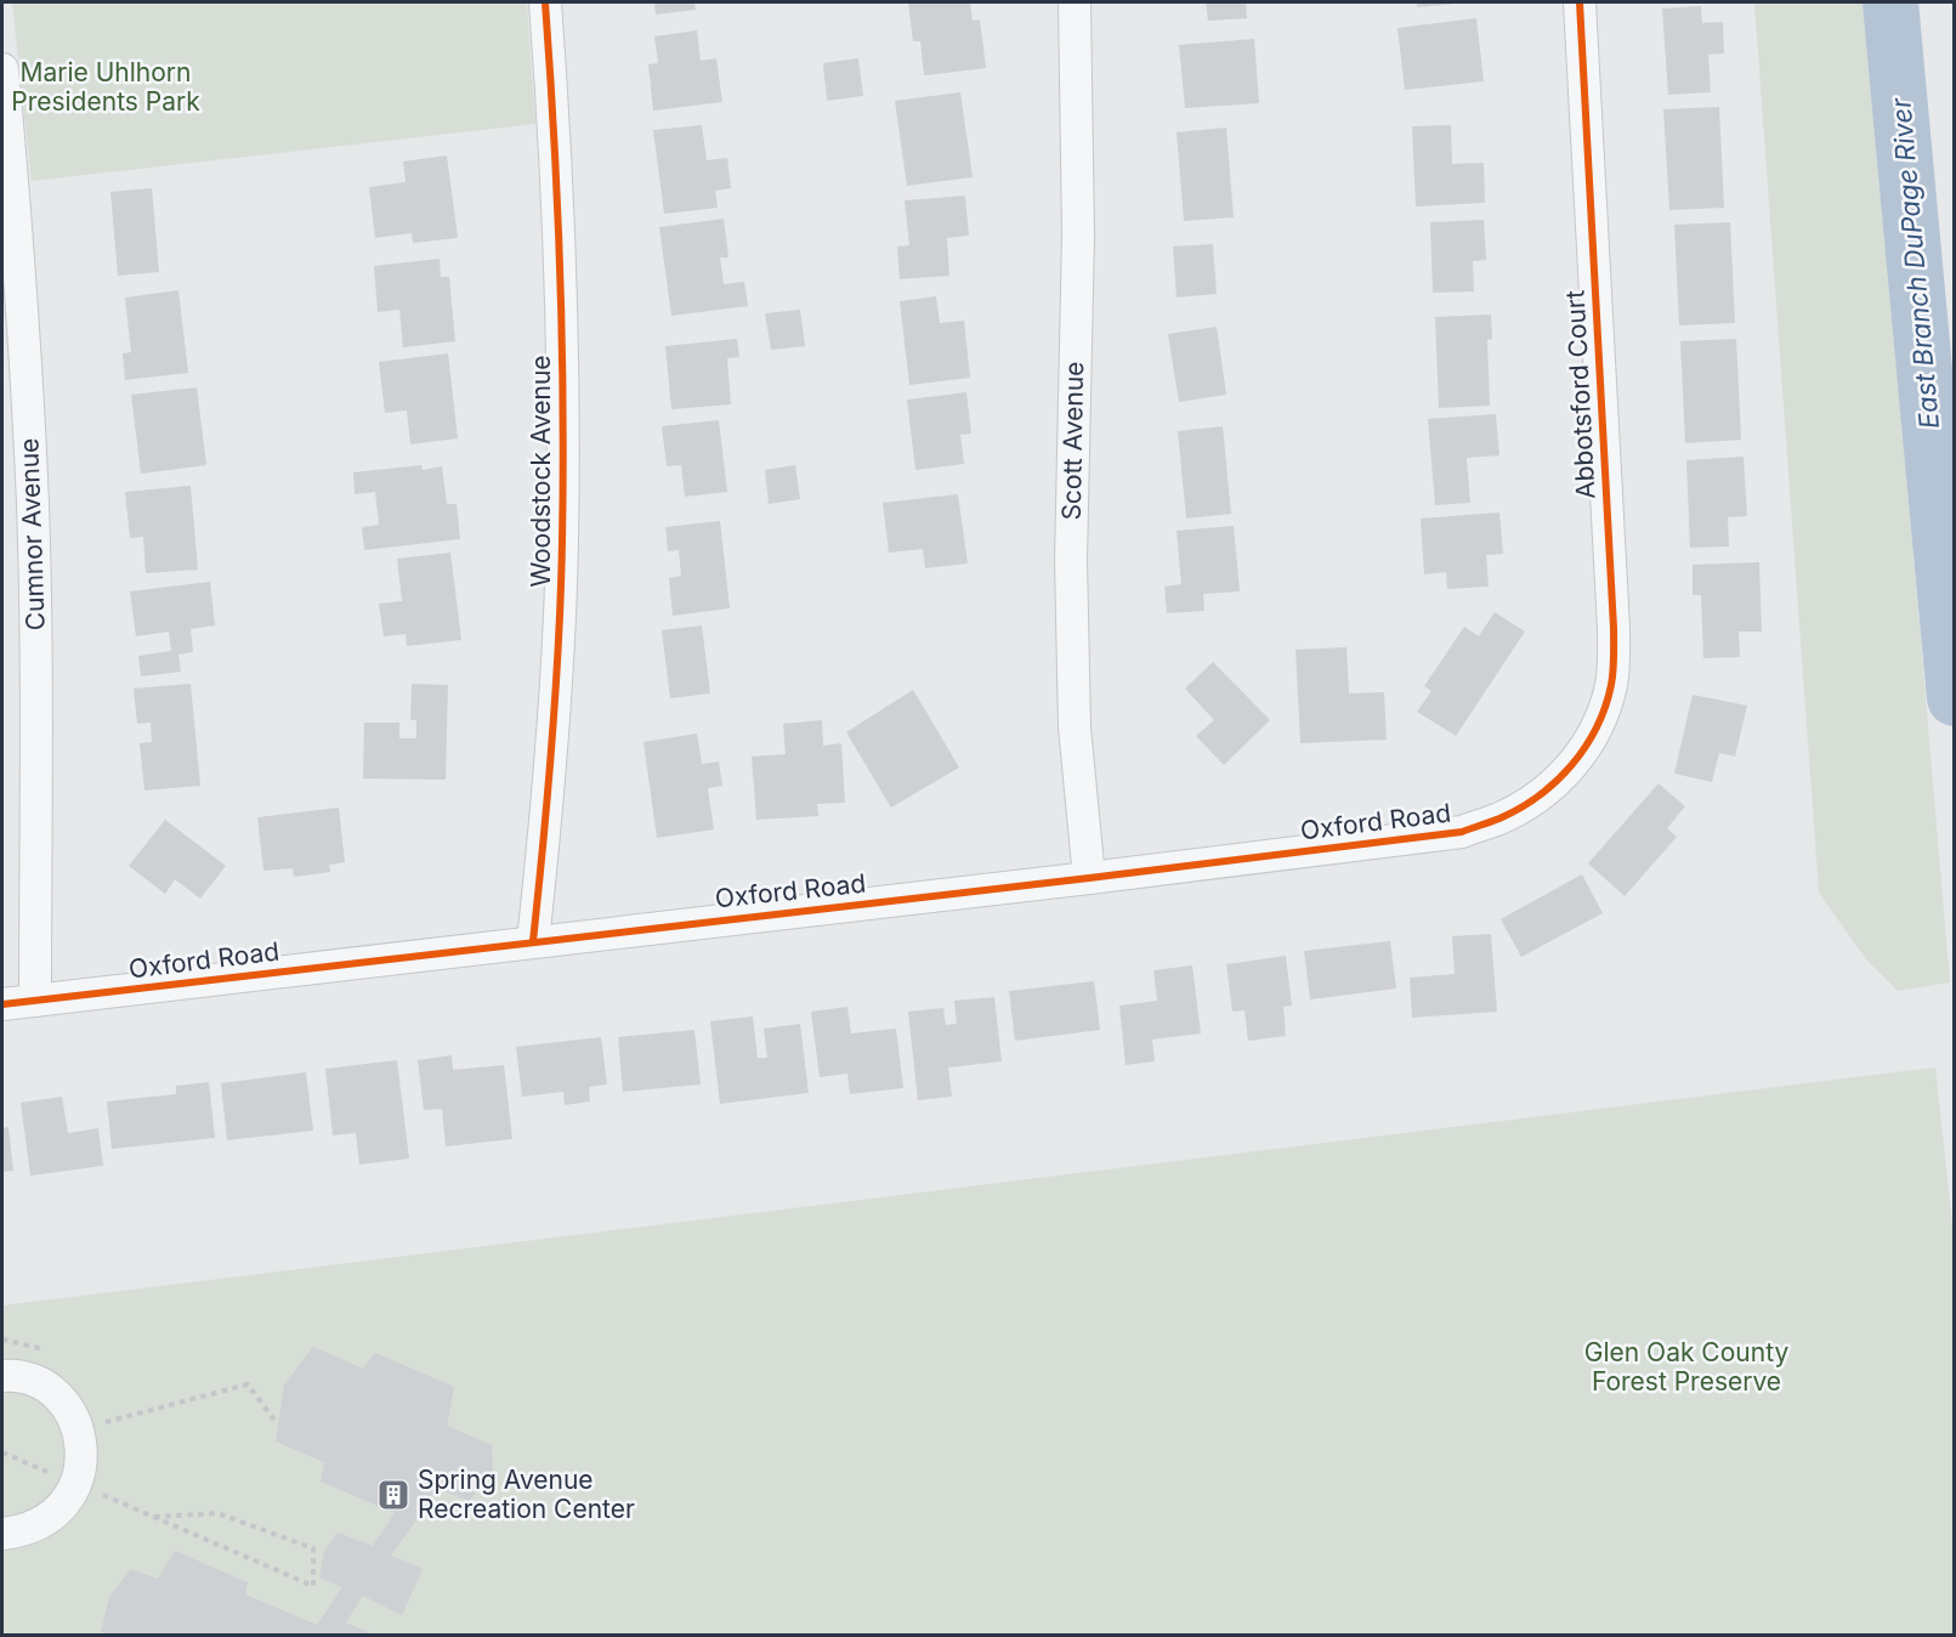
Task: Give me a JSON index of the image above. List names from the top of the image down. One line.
{"streets":{"street":["Abbotsford Court","Scott Avenue","Woodstock Avenue","Cumnor Avenue","Oxford Road"]},"crossings":[["Abbotsford Court","Oxford Road"],["Scott Avenue","Oxford Road"],["Woodstock Avenue","Oxford Road"],["Cumnor Avenue","Oxford Road"]],"water":["East Branch DuPage River"],"parks":["Marie Uhlhorn Presidents Park","Glen Oak County Forest Preserve"],"places":{"building":["Spring Avenue Recreation Center"]}}
